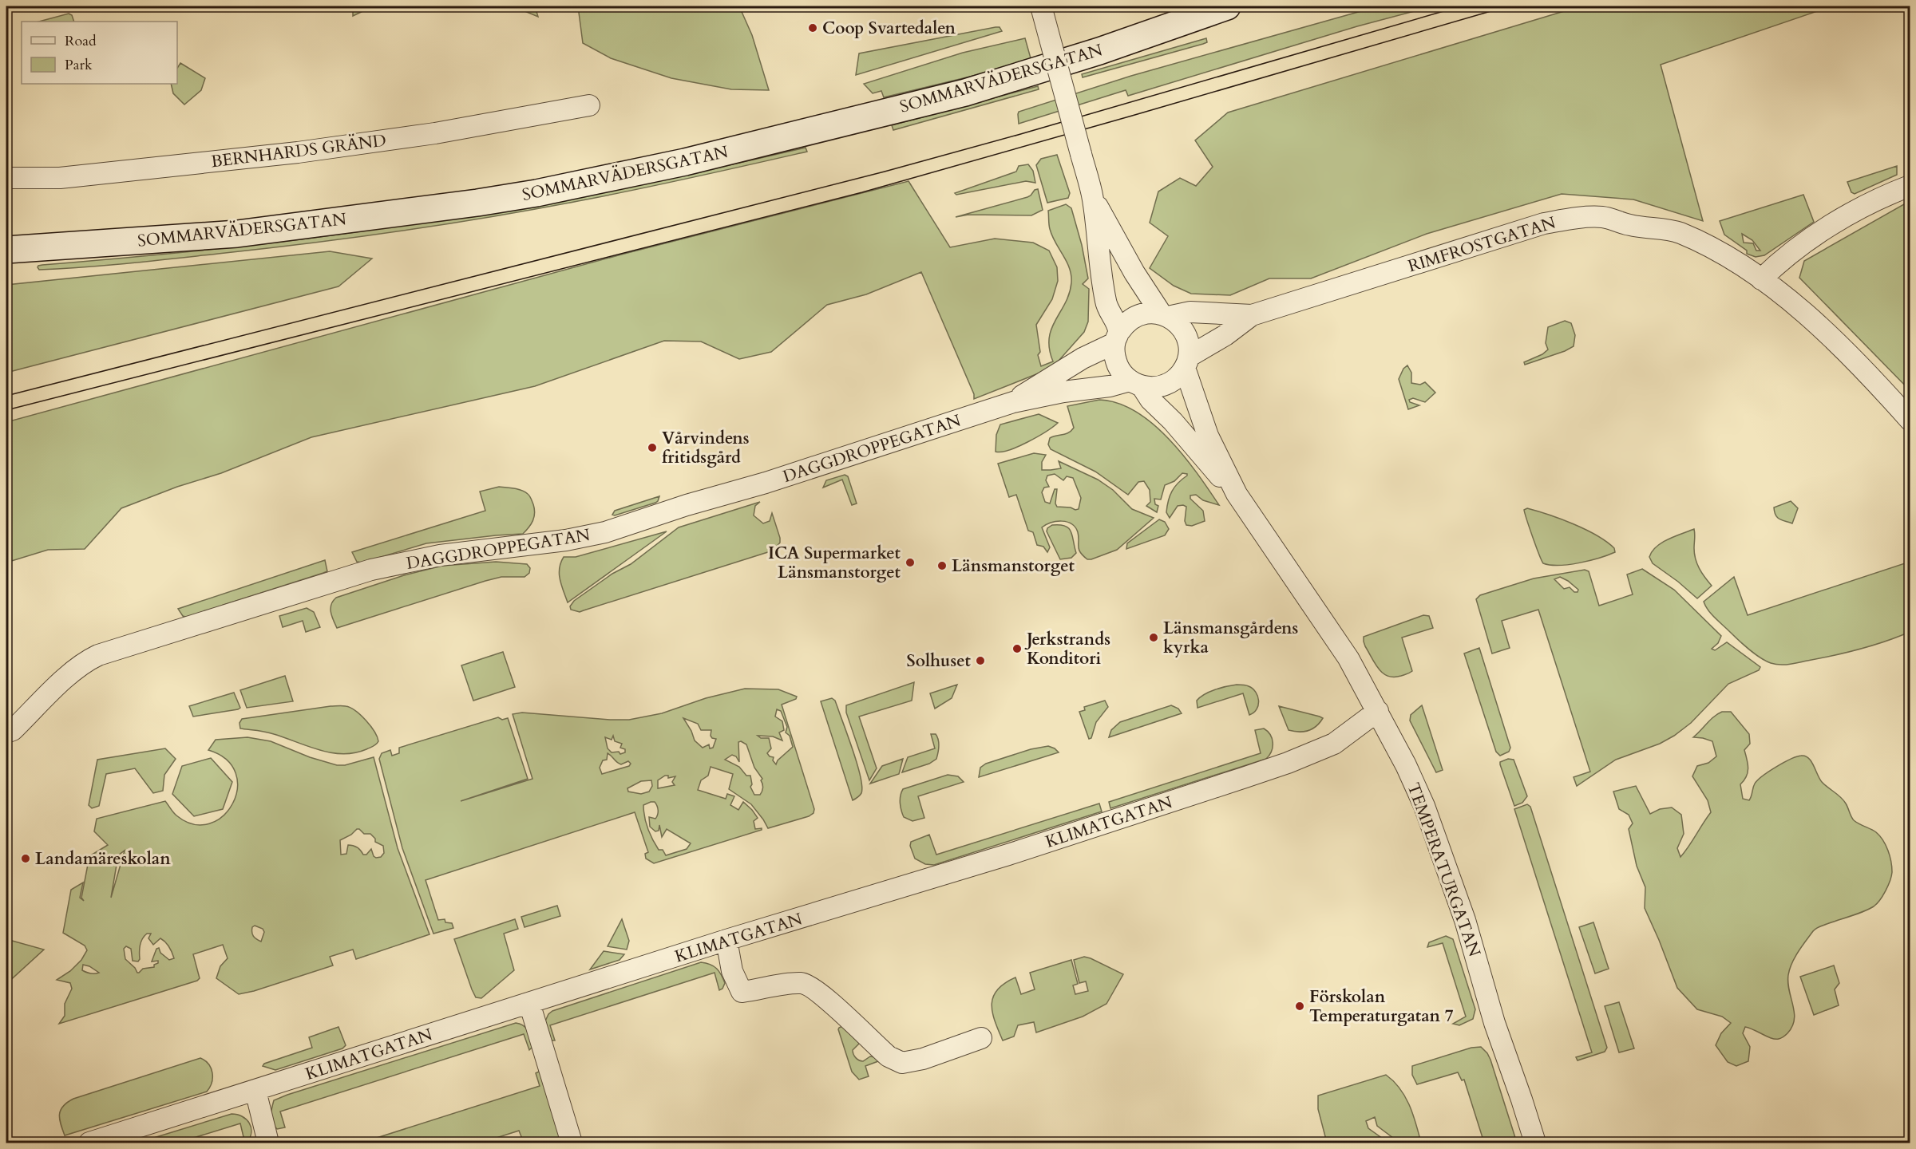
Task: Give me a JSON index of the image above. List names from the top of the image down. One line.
{"streets":{"street":["SOMMARVÄDERSGATAN","BERNHARDS GRÄND","RIMFROSTGATAN","DAGGDROPPEGATAN","KLIMATGATAN","TEMPERATURGATAN"]},"crossings":[["RIMFROSTGATAN","DAGGDROPPEGATAN"],["RIMFROSTGATAN","TEMPERATURGATAN"],["DAGGDROPPEGATAN","TEMPERATURGATAN"],["KLIMATGATAN","TEMPERATURGATAN"]],"places":["Coop Svartedalen","Vårvindens fritidsgård","ICA Supermarket Länsmanstorget","Länsmanstorget","Länsmansgårdens kyrka","Jerkstrands Konditori","Solhuset","Landamäreskolan","Förskolan Temperaturgatan 7"],"legend":["Road","Park"]}
